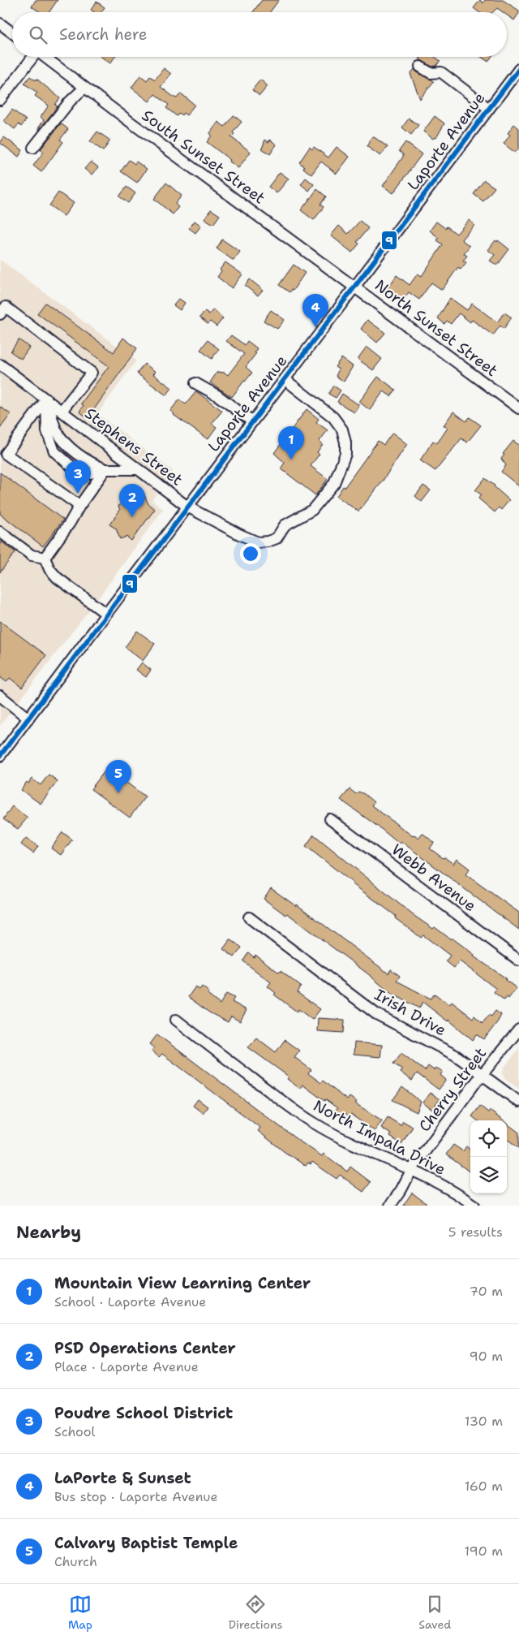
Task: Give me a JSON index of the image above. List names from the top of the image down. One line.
{"streets":{"street":["Laporte Avenue","South Sunset Street","North Sunset Street","Stephens Street","Webb Avenue","Irish Drive","Cherry Street","North Impala Drive"]},"crossings":[["Laporte Avenue","South Sunset Street"],["Laporte Avenue","North Sunset Street"],["Laporte Avenue","Stephens Street"],["South Sunset Street","North Sunset Street"],["Irish Drive","Cherry Street"],["Cherry Street","North Impala Drive"]],"lines":["transit line 9"],"page":{"search":"Search here","pins":["4","1","3","2","5"],"heading":["Nearby","5 results"],"list":[{"mark":"1","name":"Mountain View Learning Center","note":"School · Laporte Avenue","value":"70 m"},{"mark":"2","name":"PSD Operations Center","note":"Place · Laporte Avenue","value":"90 m"},{"mark":"3","name":"Poudre School District","note":"School","value":"130 m"},{"mark":"4","name":"LaPorte & Sunset","note":"Bus stop · Laporte Avenue","value":"160 m"},{"mark":"5","name":"Calvary Baptist Temple","note":"Church","value":"190 m"}],"nav":["Map","Directions","Saved"]}}
